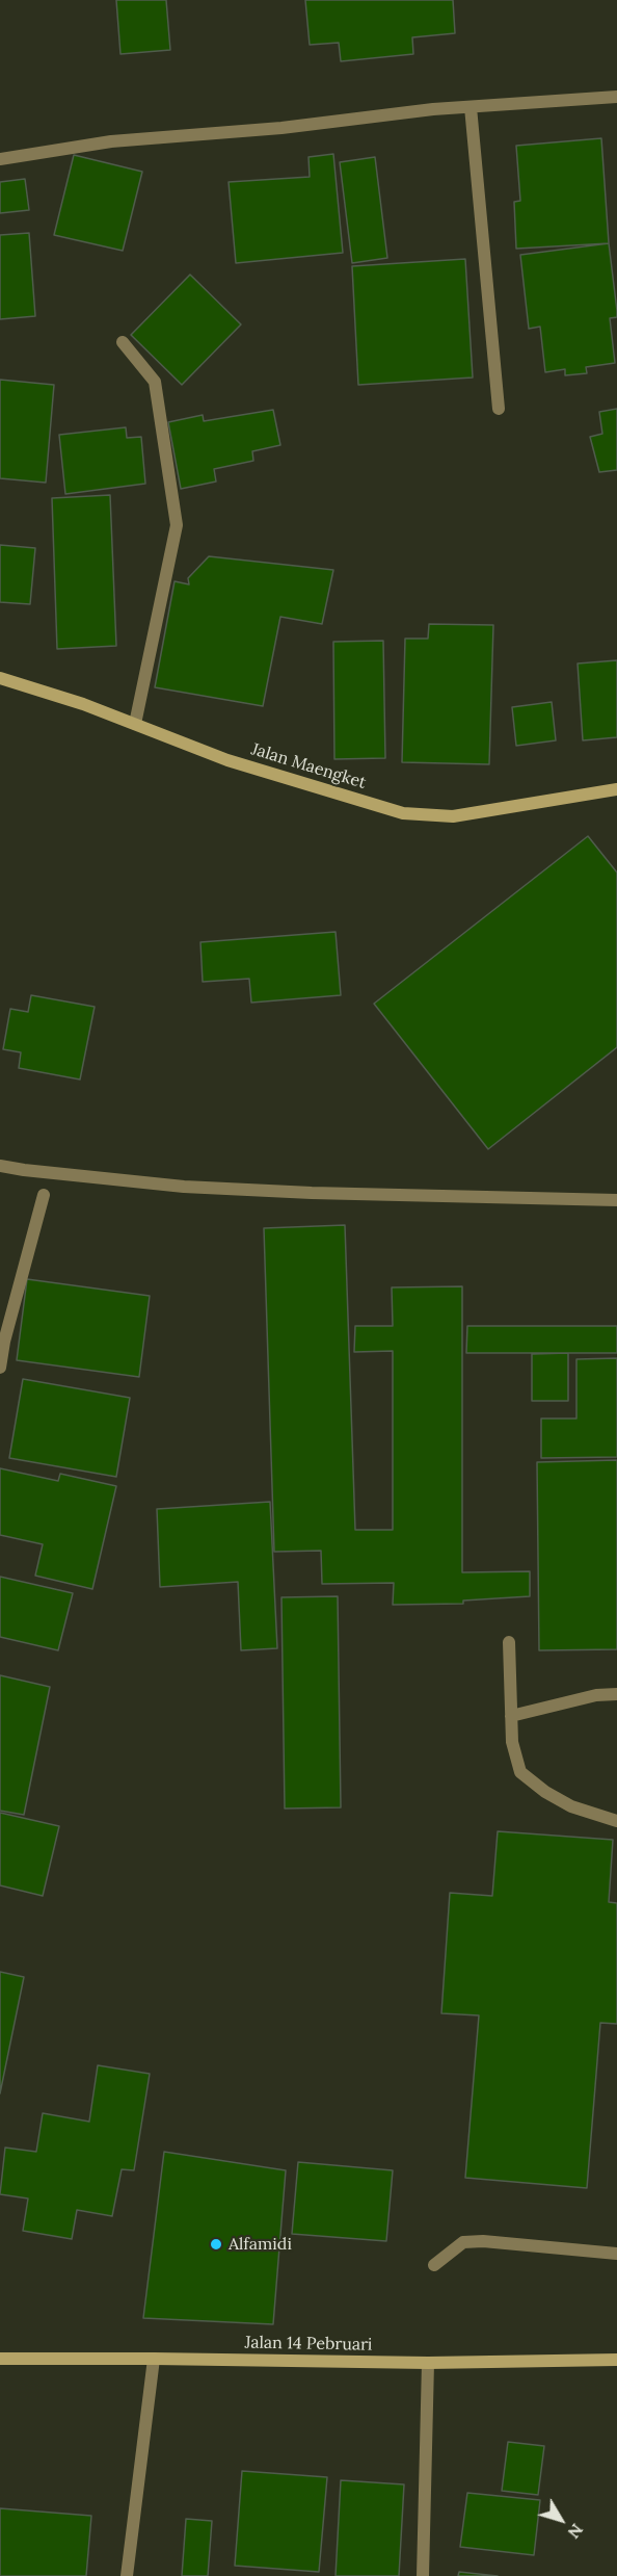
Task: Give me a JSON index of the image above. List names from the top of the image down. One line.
{"streets":{"street":["Jalan Maengket","Jalan 14 Pebruari"]},"places":["Alfamidi"],"north":"bottom right"}
